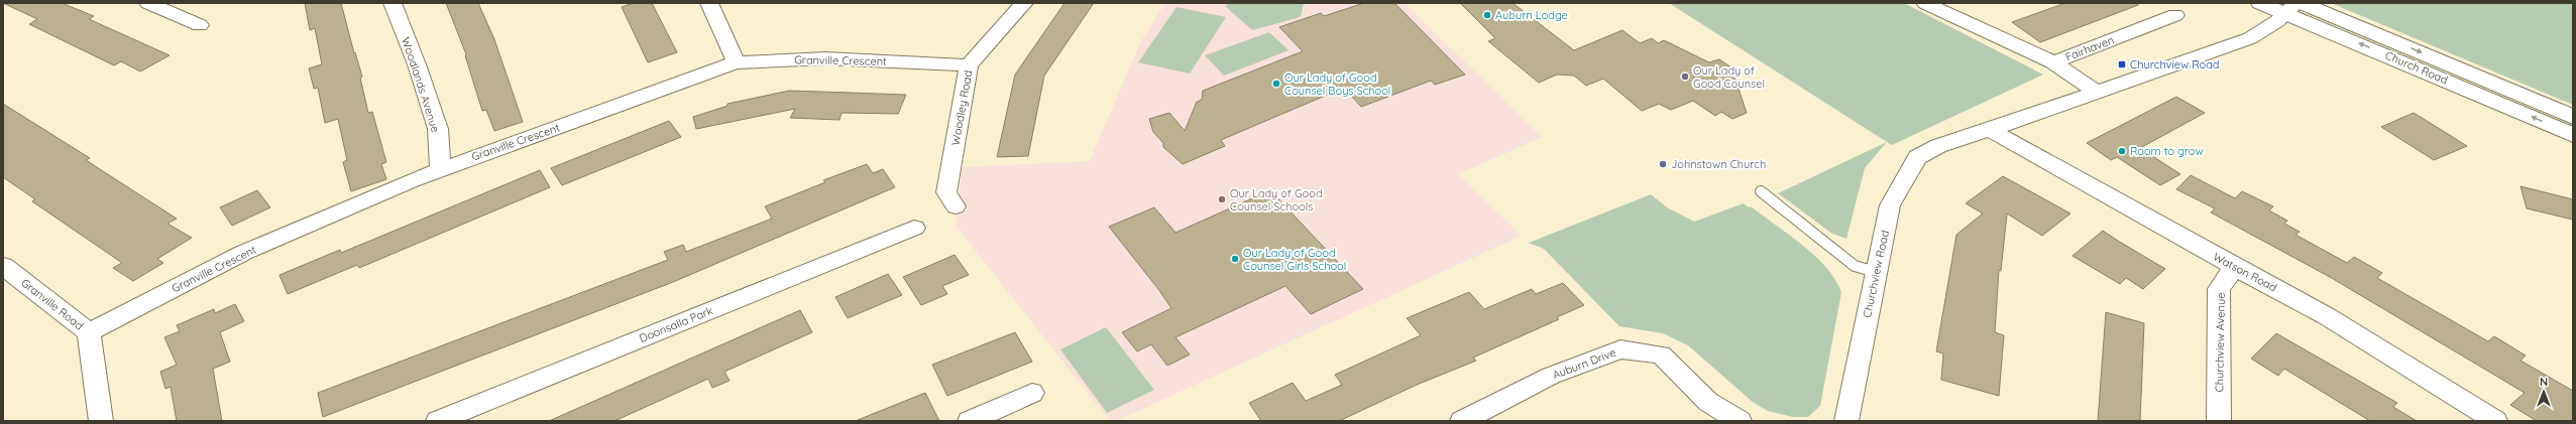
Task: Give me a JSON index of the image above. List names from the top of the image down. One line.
{"streets":{"main road":["Church Road"],"street":["Fairhaven","Granville Crescent","Woodlands Avenue","Woodley Road","Watson Road","Churchview Road","Granville Road","Doonsalla Park","Churchview Avenue","Auburn Drive"]},"crossings":[["Fairhaven","Churchview Road"],["Granville Crescent","Woodlands Avenue"],["Granville Crescent","Woodley Road"],["Granville Crescent","Granville Road"],["Church Road","Churchview Road"],["Watson Road","Churchview Road"],["Watson Road","Churchview Avenue"]],"places":{"other":["Auburn Lodge","Our Lady of Good Counsel","Our Lady of Good Counsel Boys School","Room to grow","Johnstown Church","Our Lady of Good Counsel Schools","Our Lady of Good Counsel Girls School"],"transit":["Churchview Road"]},"north":"top"}
